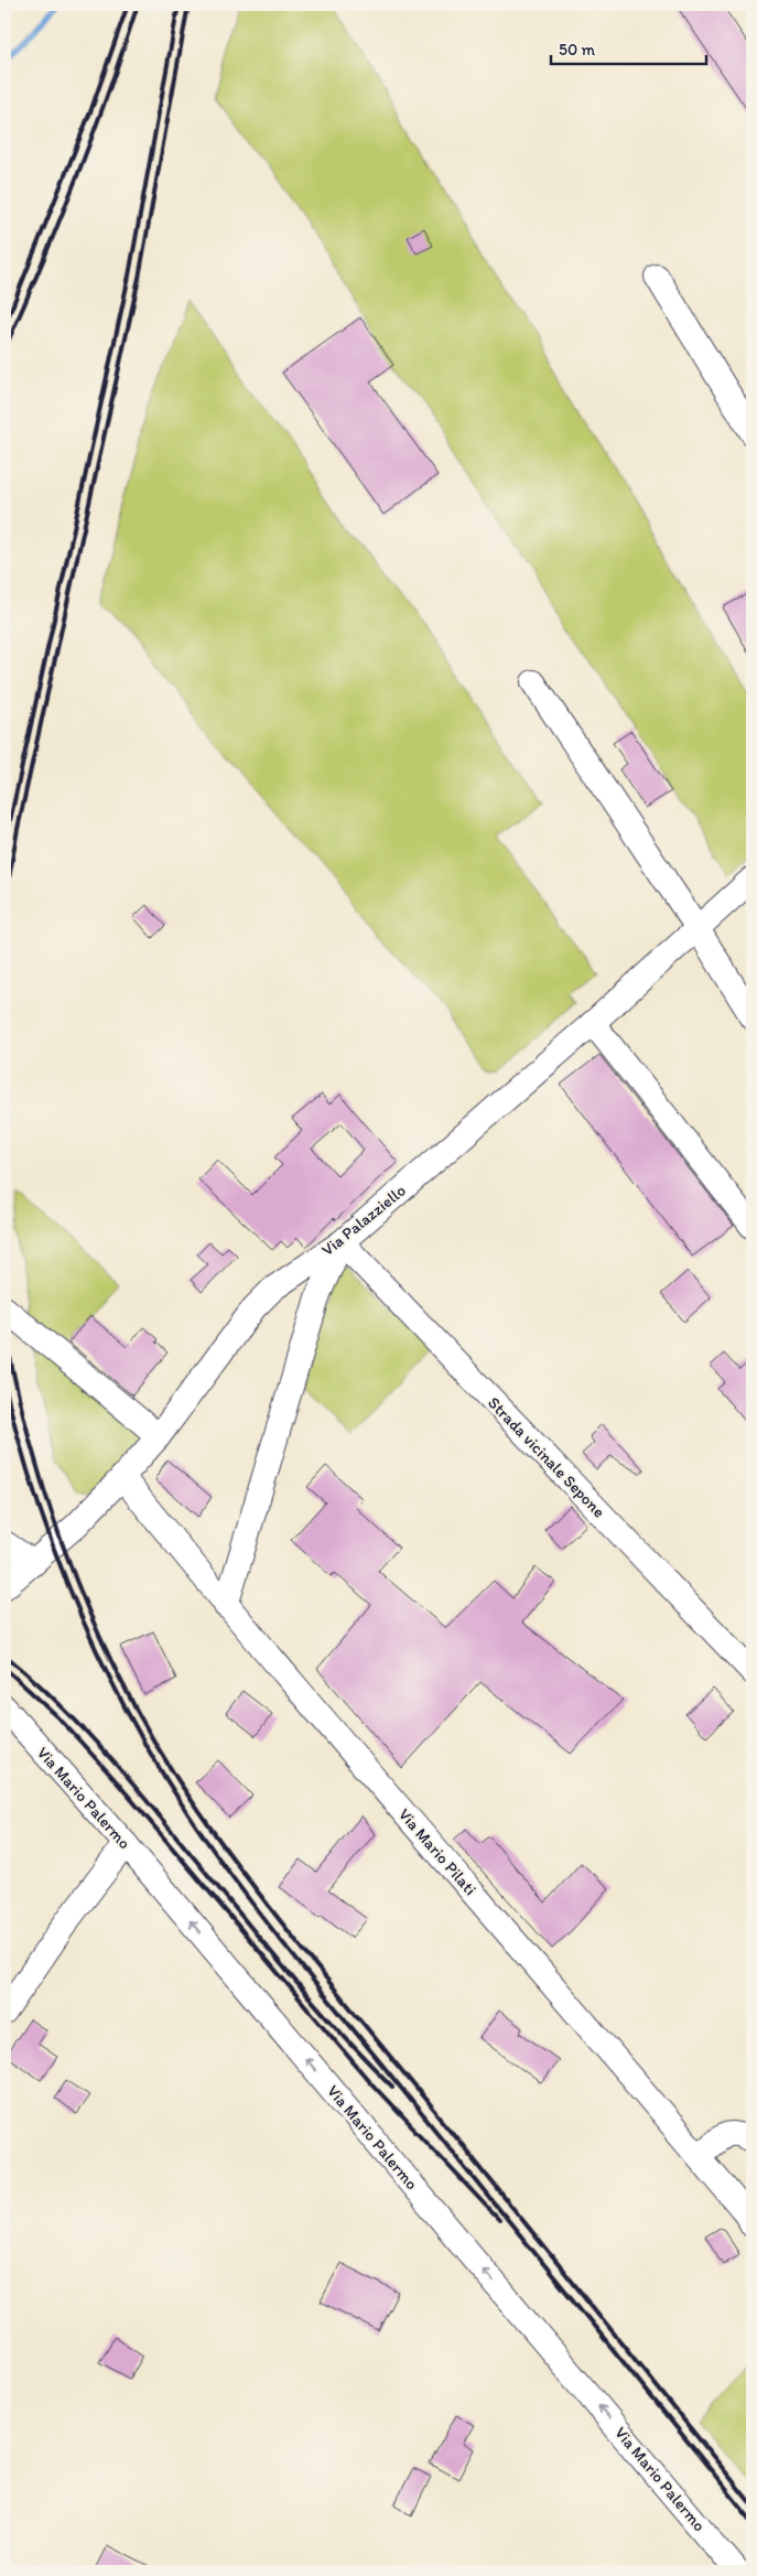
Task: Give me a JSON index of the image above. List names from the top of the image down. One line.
{"streets":{"street":["Via Palazziello","Strada vicinale Sepone","Via Mario Palermo","Via Mario Pilati"]},"crossings":[["Via Palazziello","Strada vicinale Sepone"],["Via Palazziello","Via Mario Pilati"]],"one_way":["Via Mario Palermo"],"scale_bar":"50 m"}
